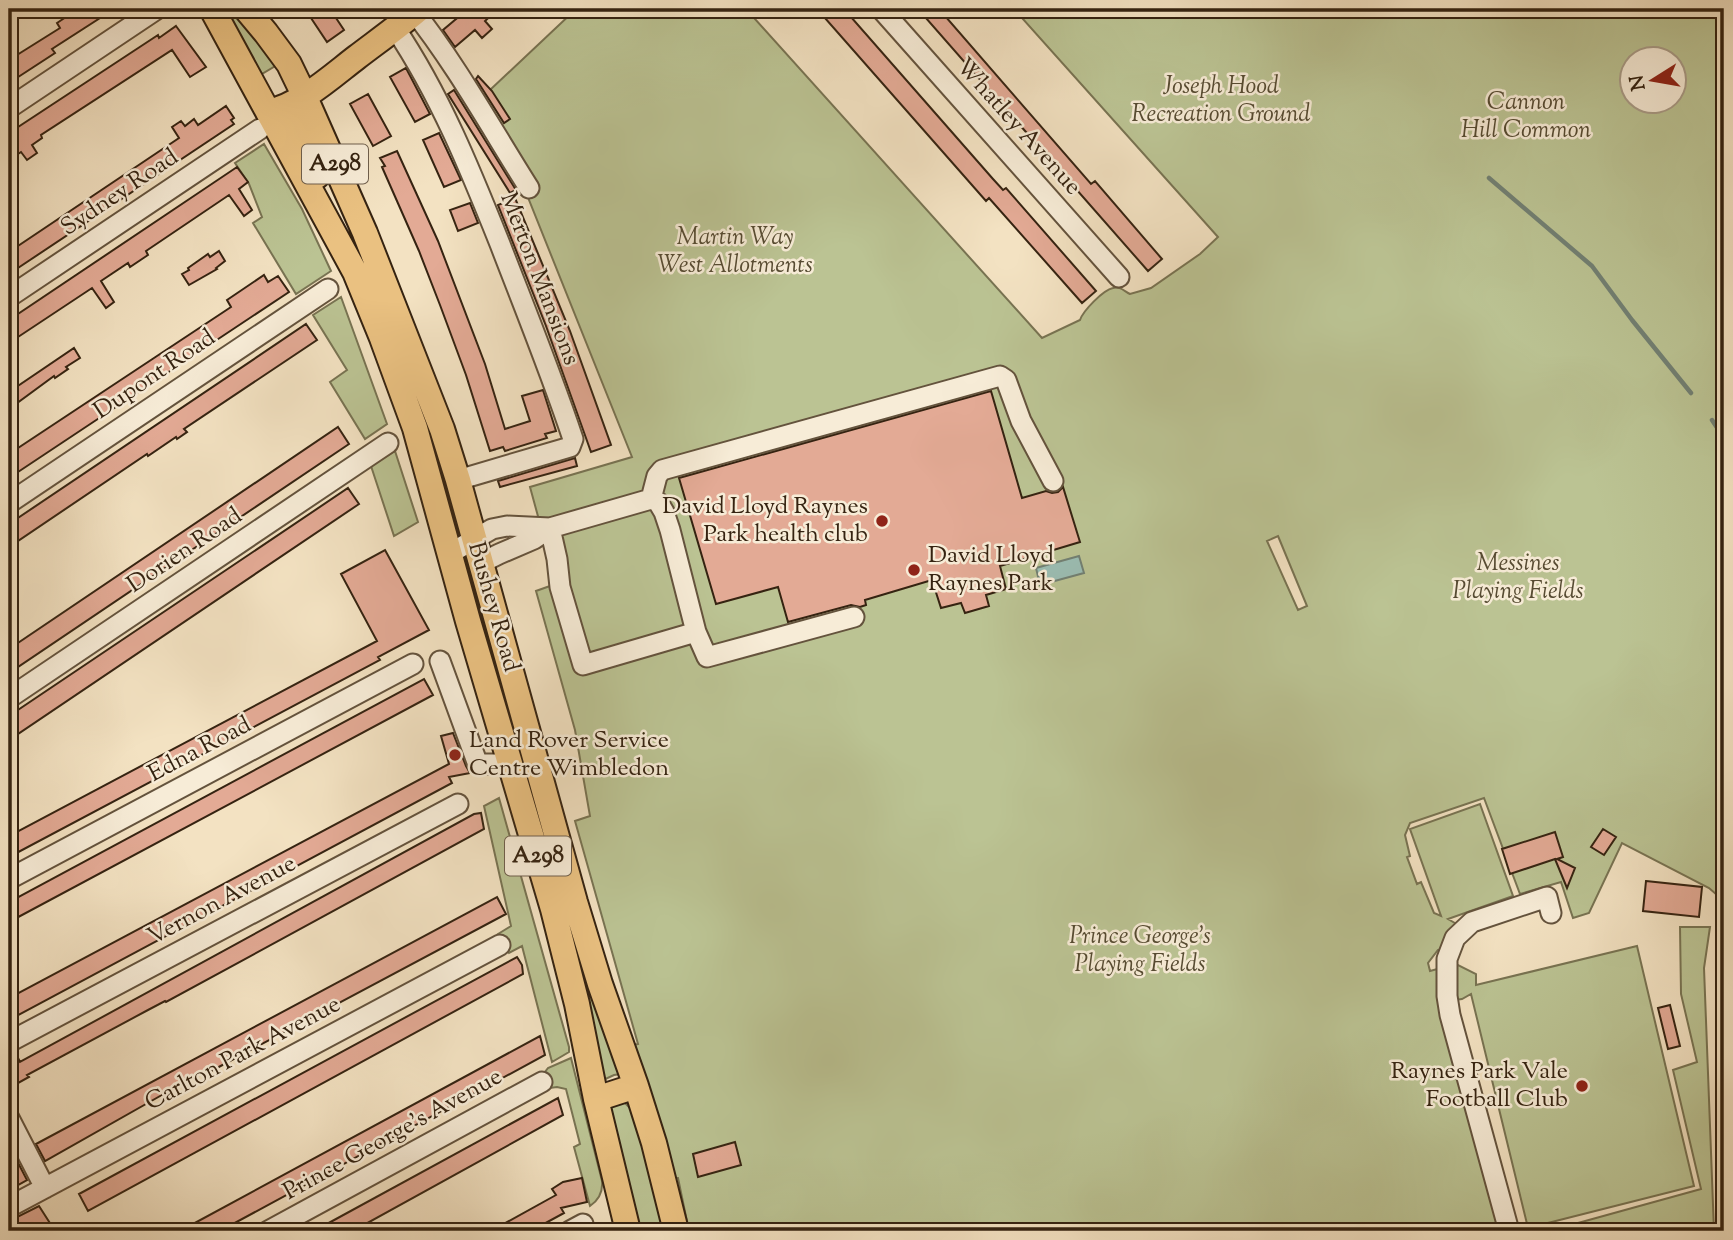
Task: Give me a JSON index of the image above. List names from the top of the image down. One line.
{"streets":{"main road":["A298","Bushey Road"],"street":["Whatley Avenue","Sydney Road","Merton Mansions","Dupont Road","Dorien Road","Edna Road","Vernon Avenue","Carlton Park Avenue","Prince George's Avenue"]},"crossings":[["Sydney Road","Bushey Road"],["Merton Mansions","Bushey Road"]],"parks":["Joseph Hood Recreation Ground","Cannon Hill Common","Martin Way West Allotments","Messines Playing Fields","Prince George's Playing Fields"],"places":["David Lloyd Raynes Park health club","David Lloyd Raynes Park","Land Rover Service Centre Wimbledon","Raynes Park Vale Football Club"],"north":"left"}
